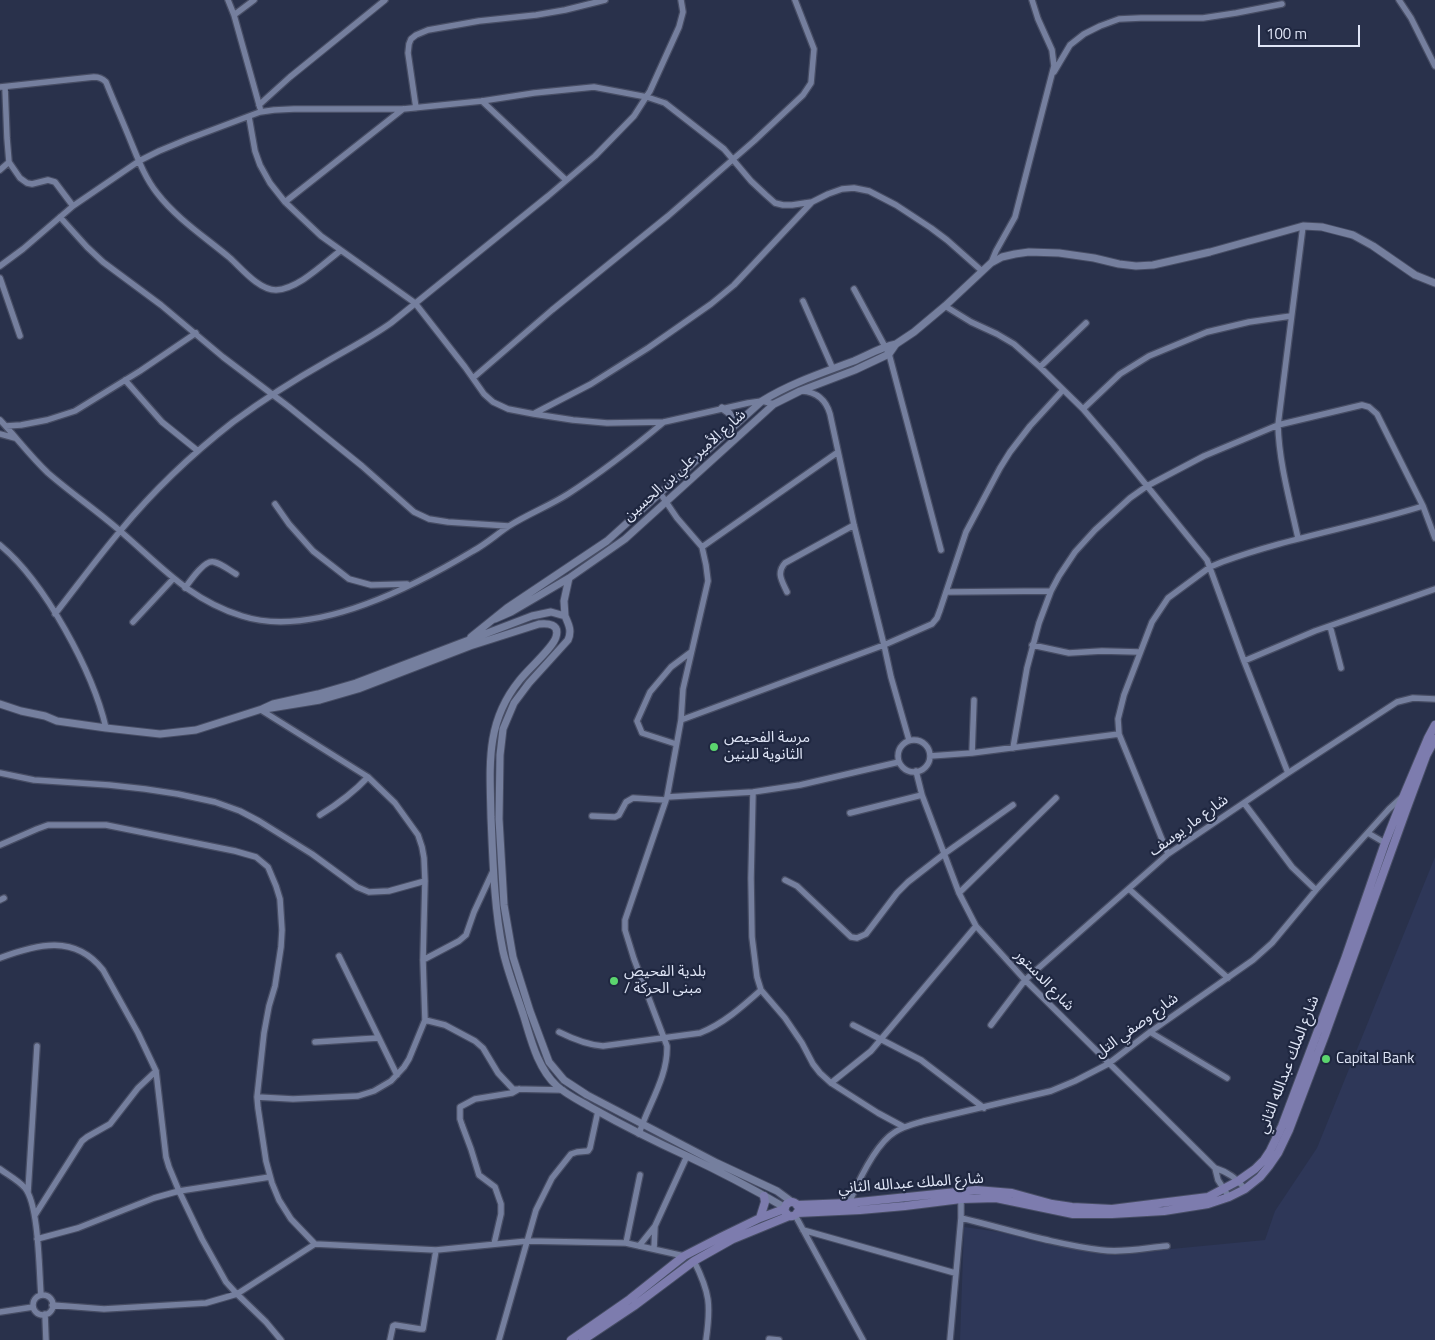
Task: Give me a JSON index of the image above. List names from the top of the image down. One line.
{"streets":{"main road":["شارع الملك عبدالله الثاني"],"street":["شارع الأمير علي بن الحسين","شارع مار يوسف","شارع الدستور","شارع وصفي التل"]},"crossings":[["شارع مار يوسف","شارع الدستور"],["شارع الدستور","شارع وصفي التل"],["شارع الدستور","شارع الملك عبدالله الثاني"],["شارع وصفي التل","شارع الملك عبدالله الثاني"]],"places":["مرسة الفحيص الثانوية للبنين","بلدية الفحيص / مبنى الحركة","Capital Bank"],"scale_bar":"100 m"}
